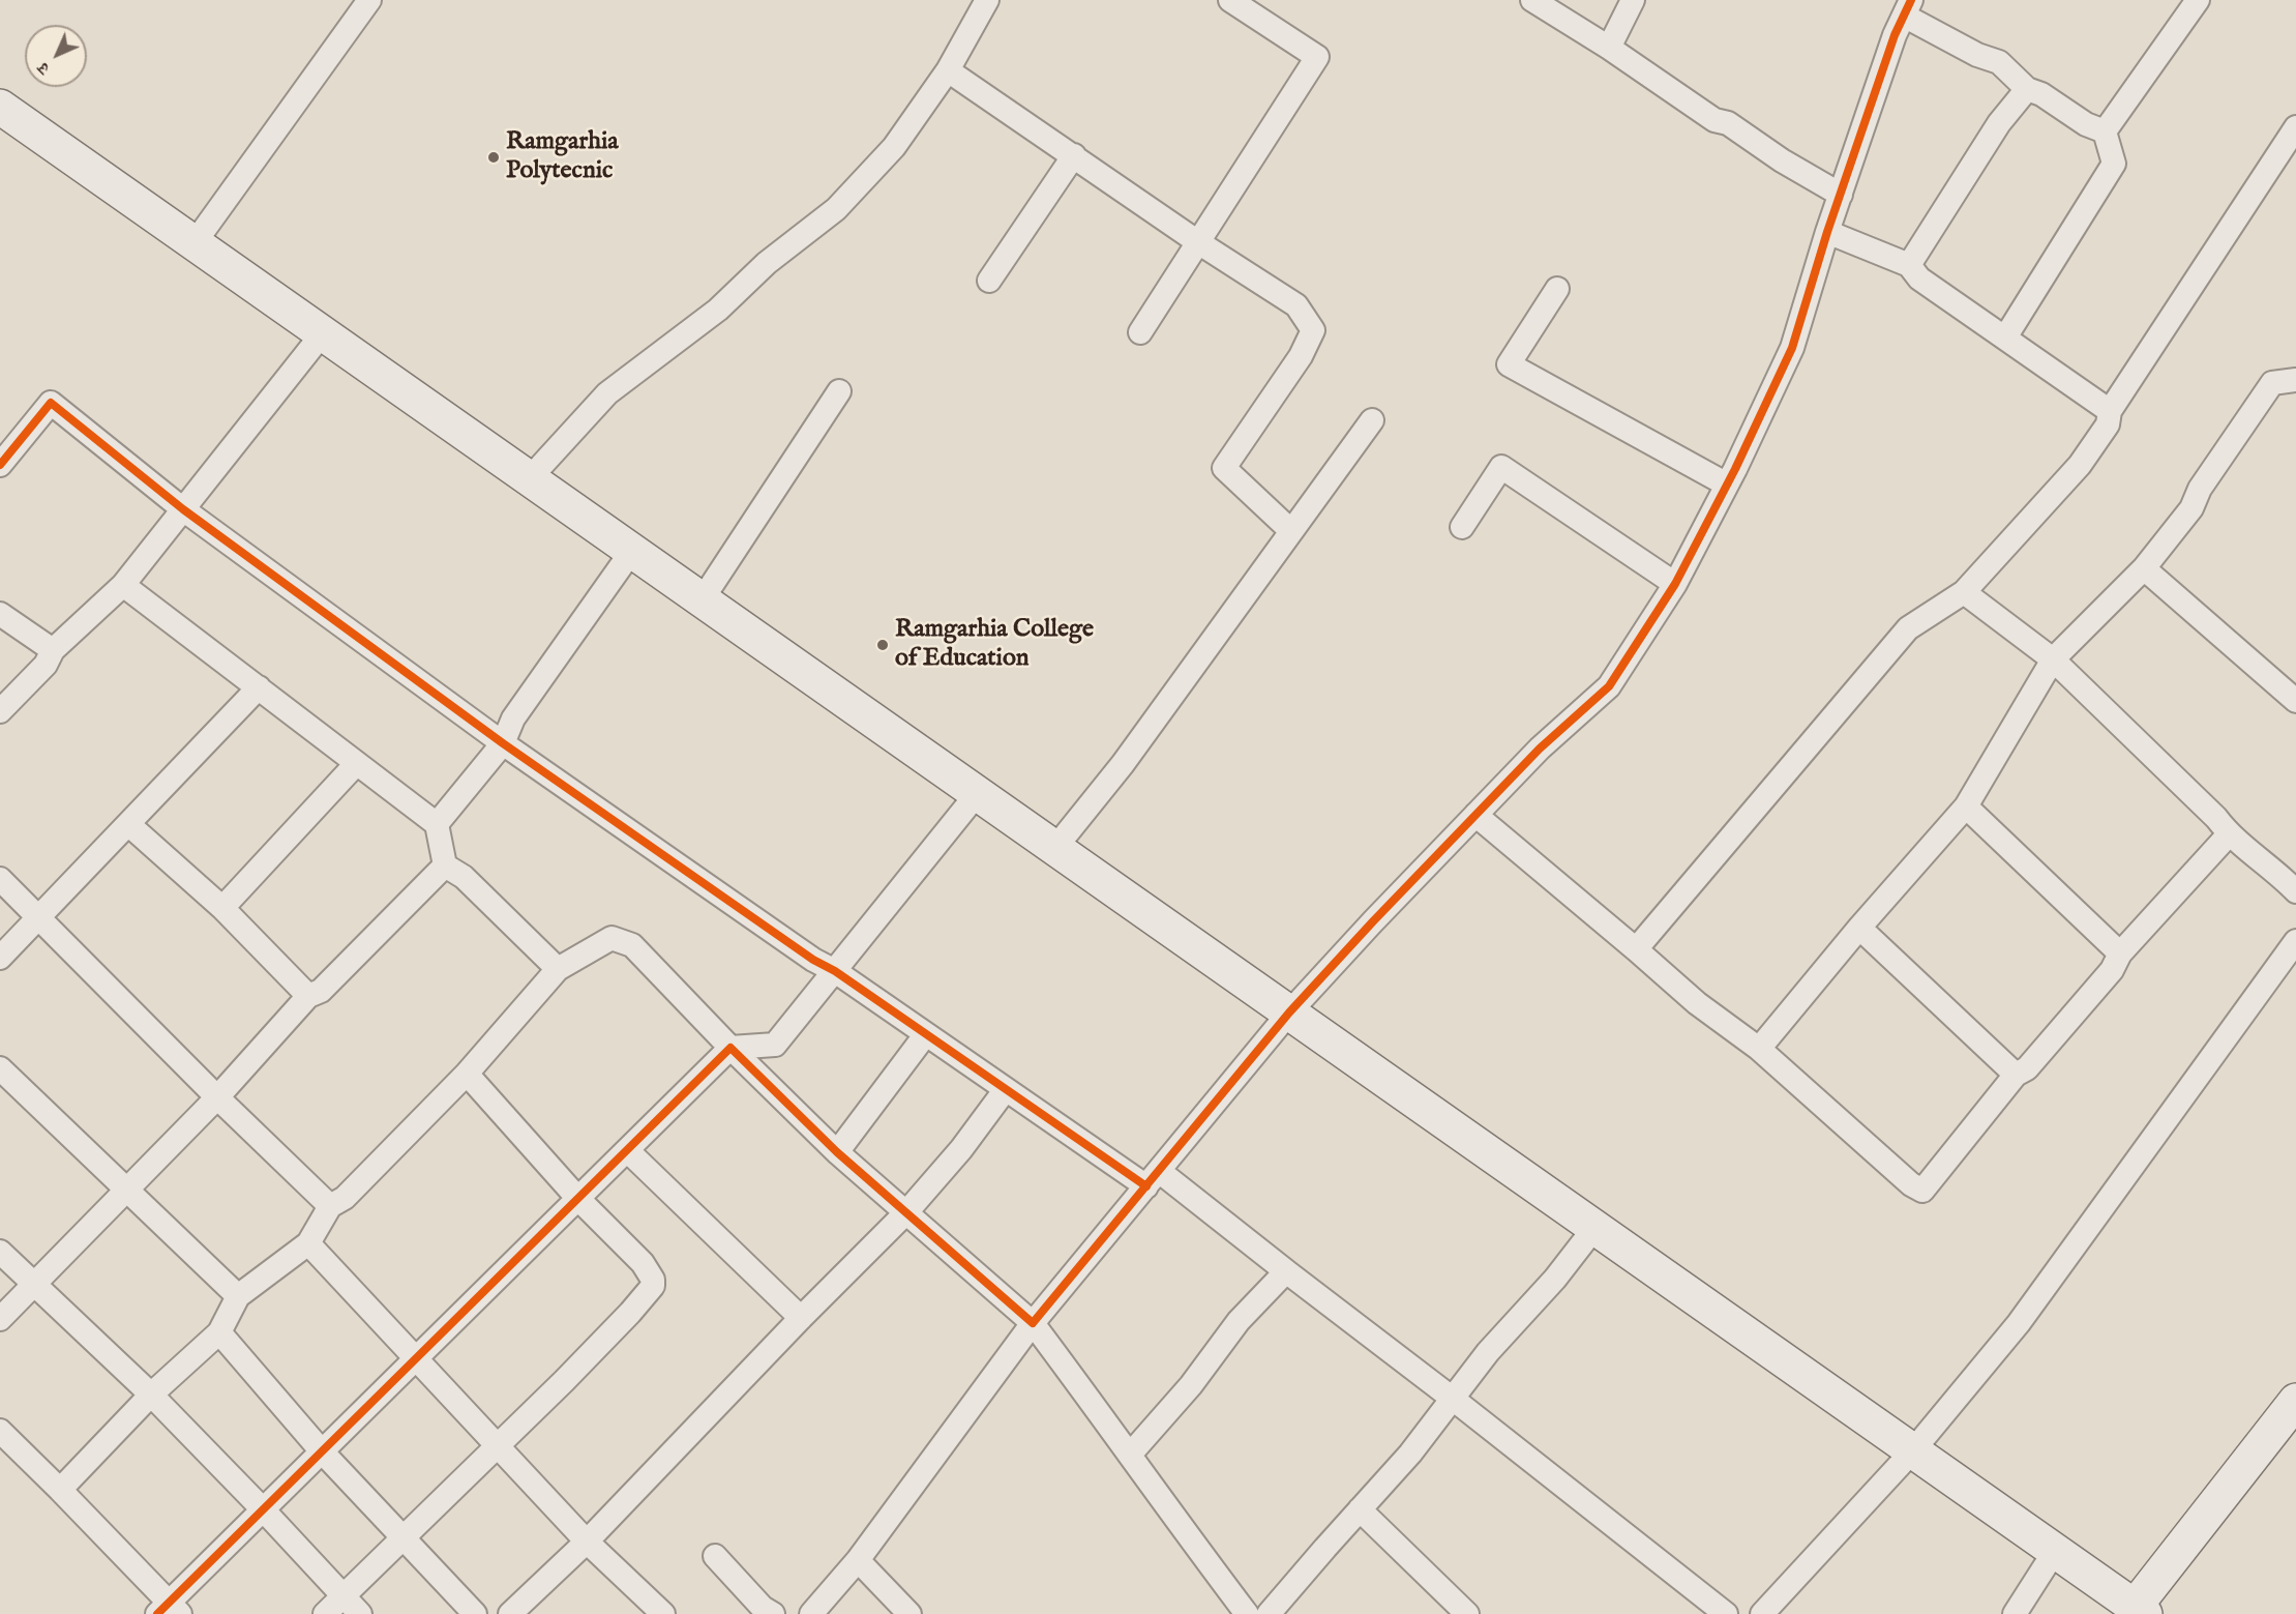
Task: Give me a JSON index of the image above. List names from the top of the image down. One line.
{"places":["Ramgarhia Polytecnic","Ramgarhia College of Education"],"north":"bottom left"}
